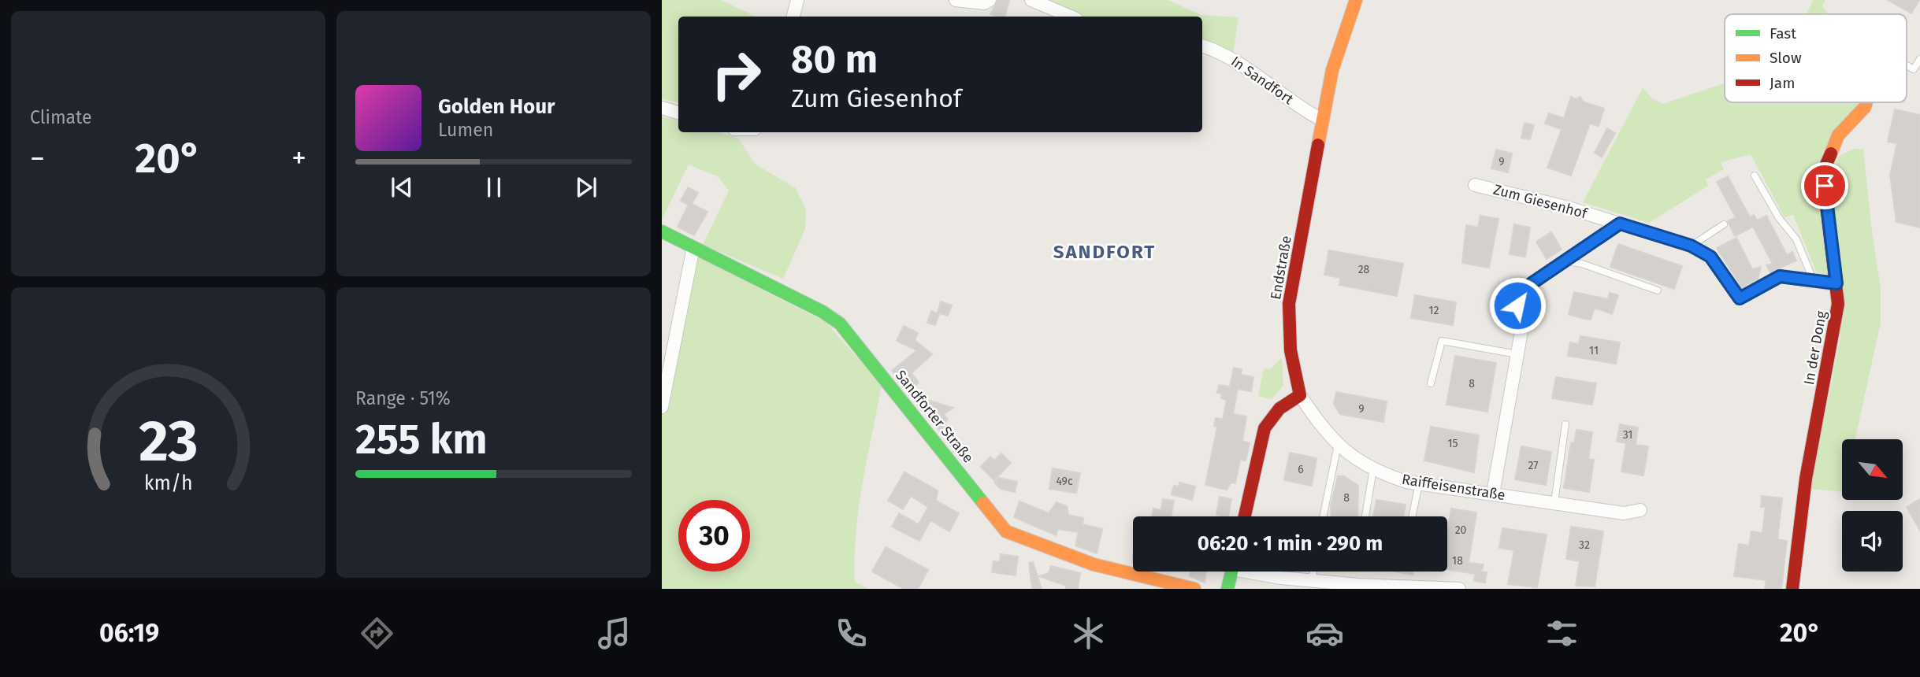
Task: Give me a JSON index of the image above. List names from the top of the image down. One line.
{"streets":{"street":["In Sandfort","Zum Giesenhof","Endstraße","In der Dong","Sandforter Straße","Raiffeisenstraße"]},"crossings":[["In Sandfort","Endstraße"],["Zum Giesenhof","In der Dong"],["Endstraße","Raiffeisenstraße"]],"districts":["SANDFORT"],"house_numbers":["9","28","12","11","8","9","31","15","27","6","49c","8","20","32","18"],"legend":["Fast","Slow","Jam"],"north":"bottom right","page":{"tile":["Climate",["Range · 51%","255 km"]],"turn":["80 m","Zum Giesenhof"],"song":["Golden Hour","Lumen"],"heat":["−","20°","+"],"limit":"30","trip":"06:20 · 1 min · 290 m","tabs":["06:19","20°"],"gauge":["23","km/h"]}}
